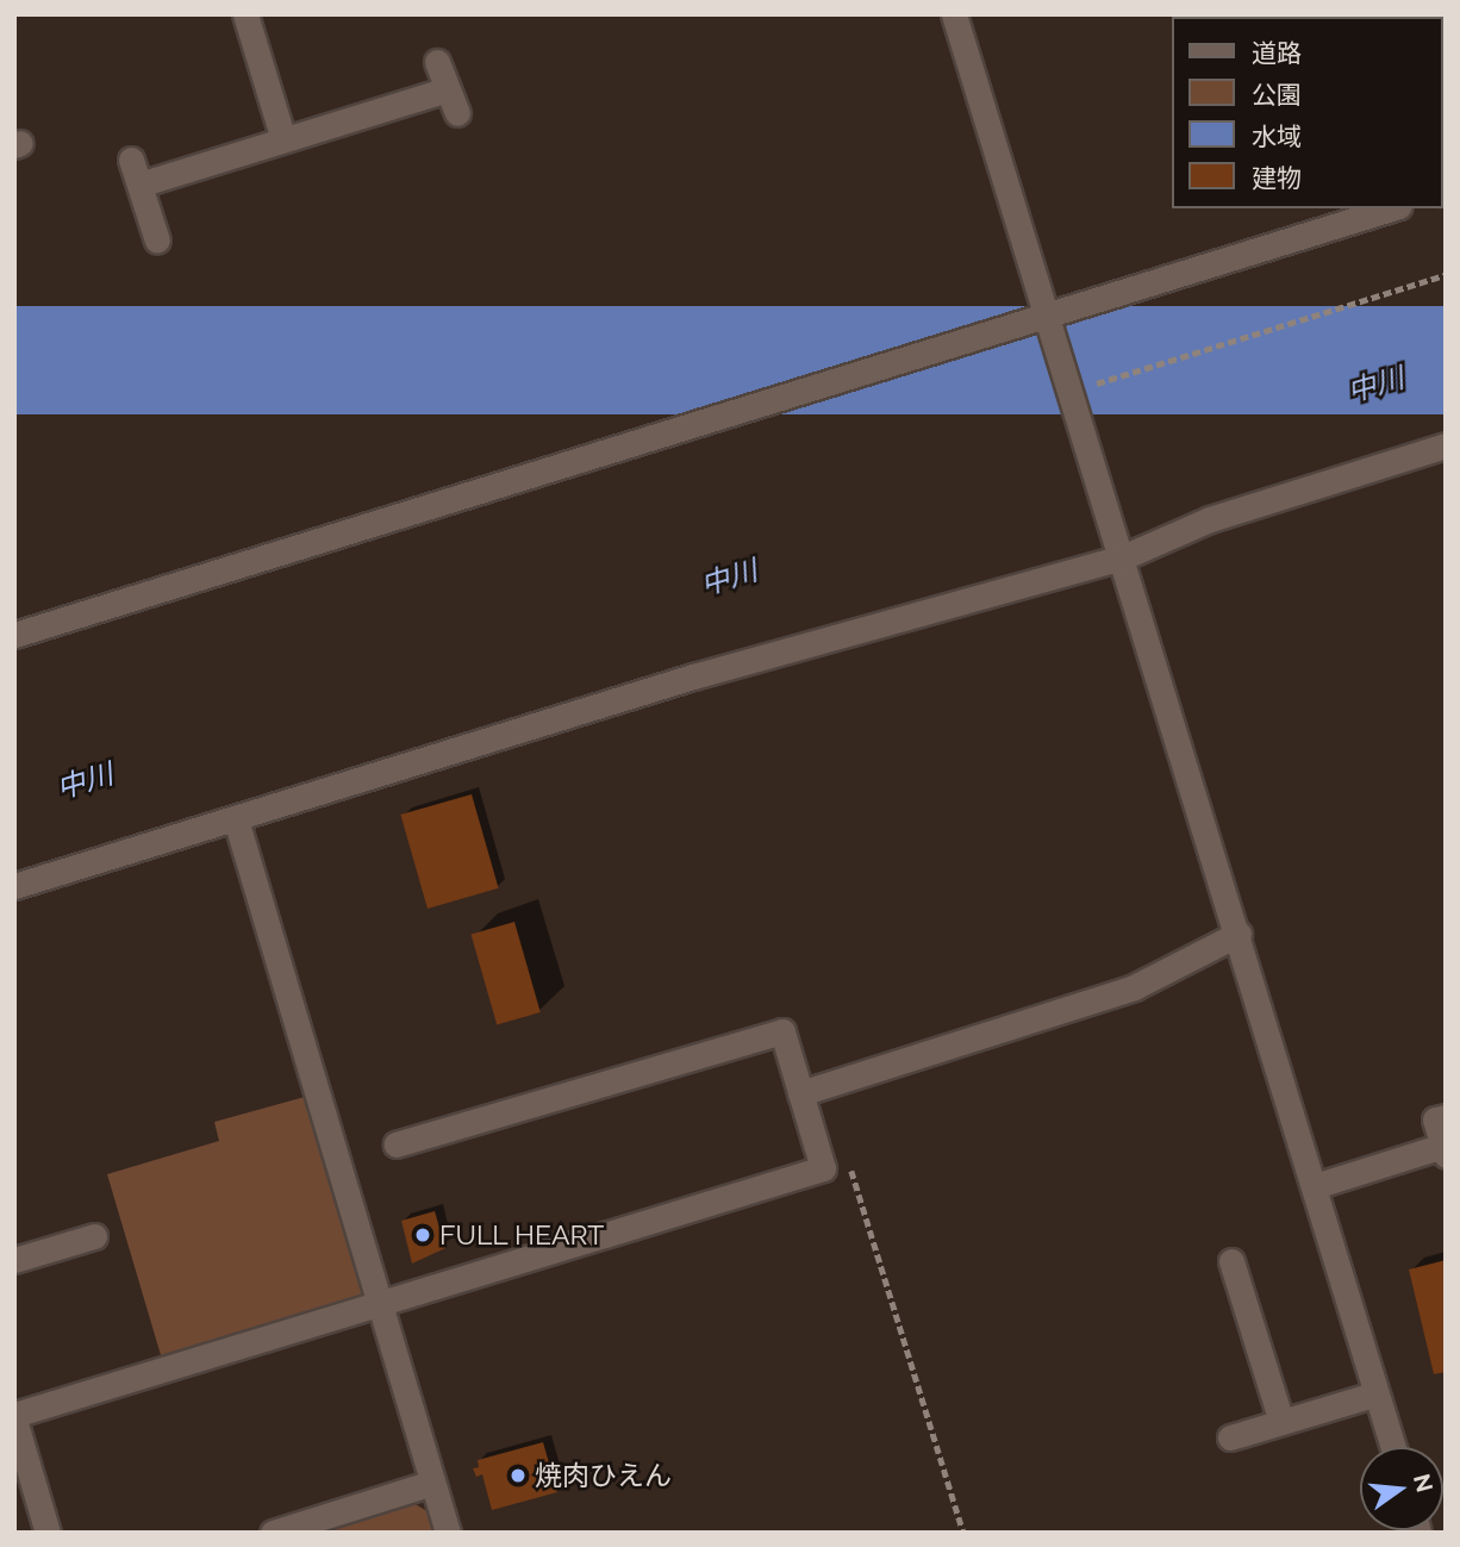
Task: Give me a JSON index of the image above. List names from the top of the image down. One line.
{"water":["中川"],"places":["FULL HEART","焼肉ひえん"],"legend":["道路","公園","水域","建物"],"north":"right"}
